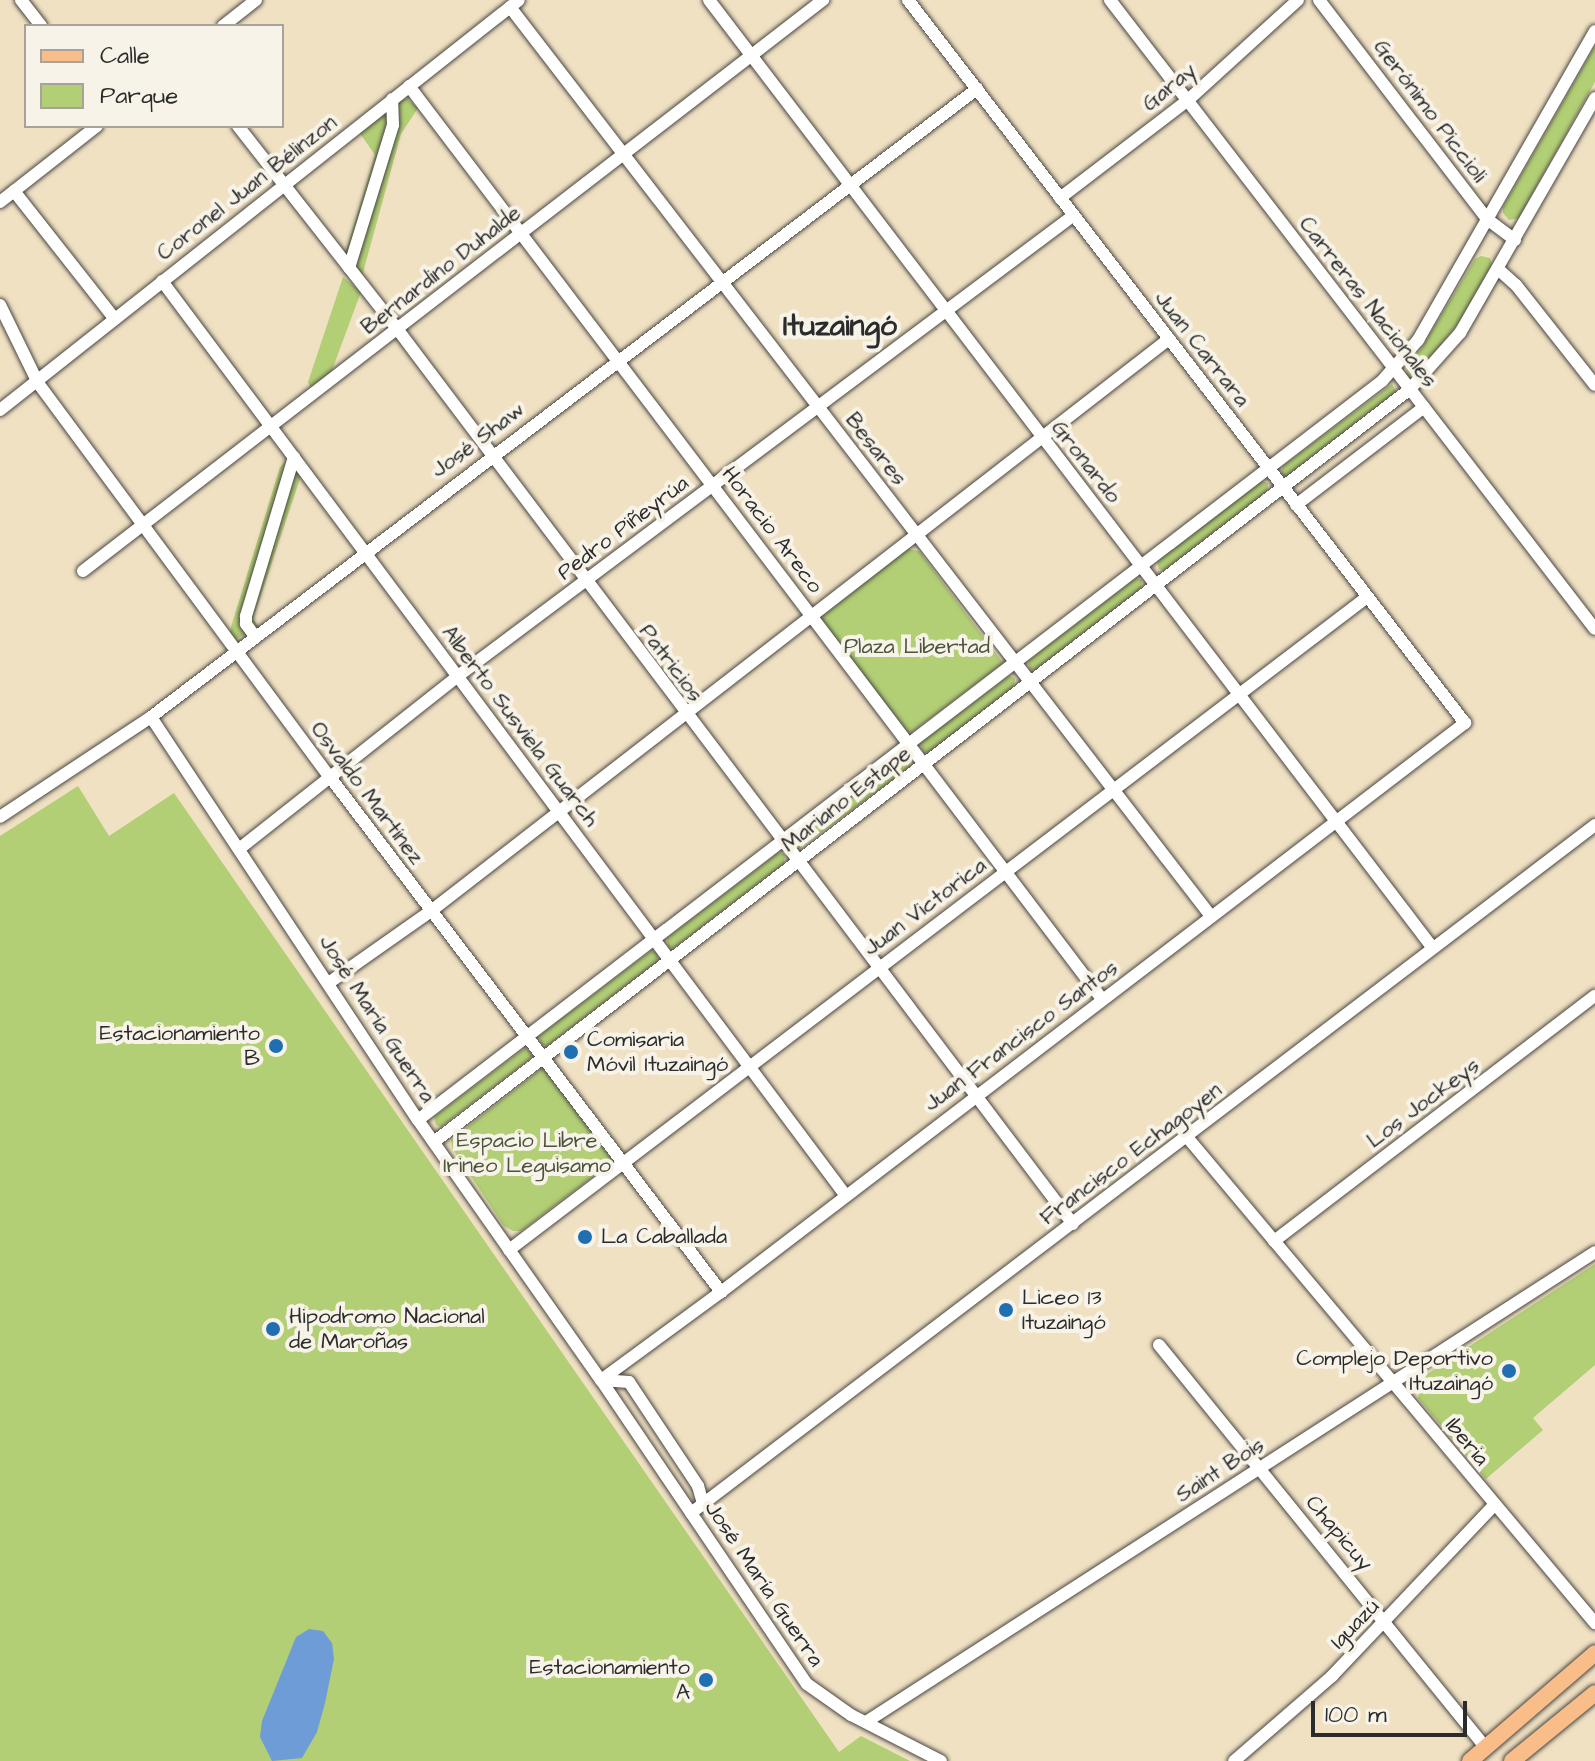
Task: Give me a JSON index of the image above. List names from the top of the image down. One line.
{"streets":{"street":["Garay","Gerónimo Piccioli","Coronel Juan Bélinzon","Bernardino Duhalde","Carreras Nacionales","Juan Carrara","José Shaw","Besares","Gronardo","Pedro Piñeyrúa","Horacio Areco","Patricios","Alberto Susviela Guarch","Osvaldo Martínez","Mariano Estape","Juan Victorica","José María Guerra","Juan Francisco Santos","Los Jockeys","Francisco Echagoyen","Iberia","Saint Bois","Chapicuy","Iguazú"]},"crossings":[["Garay","Carreras Nacionales"],["Garay","Juan Carrara"],["Gerónimo Piccioli","Mariano Estape"],["Coronel Juan Bélinzon","Besares"],["Coronel Juan Bélinzon","Horacio Areco"],["Coronel Juan Bélinzon","Patricios"],["Coronel Juan Bélinzon","Alberto Susviela Guarch"],["Coronel Juan Bélinzon","Osvaldo Martínez"],["Bernardino Duhalde","Besares"],["Bernardino Duhalde","Gronardo"],["Bernardino Duhalde","Horacio Areco"],["Bernardino Duhalde","Patricios"],["Bernardino Duhalde","Alberto Susviela Guarch"],["Bernardino Duhalde","Osvaldo Martínez"],["Carreras Nacionales","Mariano Estape"],["Juan Carrara","José Shaw"],["Juan Carrara","Pedro Piñeyrúa"],["Juan Carrara","Mariano Estape"],["Juan Carrara","Juan Victorica"],["Juan Carrara","Juan Francisco Santos"],["José Shaw","Besares"],["José Shaw","Gronardo"],["José Shaw","Horacio Areco"],["José Shaw","Patricios"],["José Shaw","Alberto Susviela Guarch"],["José Shaw","Osvaldo Martínez"],["José Shaw","José María Guerra"],["Besares","Pedro Piñeyrúa"],["Besares","Mariano Estape"],["Besares","Juan Victorica"],["Besares","Juan Francisco Santos"],["Gronardo","Pedro Piñeyrúa"],["Gronardo","Mariano Estape"],["Gronardo","Juan Victorica"],["Gronardo","Juan Francisco Santos"],["Gronardo","Francisco Echagoyen"],["Pedro Piñeyrúa","Horacio Areco"],["Pedro Piñeyrúa","Patricios"],["Pedro Piñeyrúa","Alberto Susviela Guarch"],["Pedro Piñeyrúa","Osvaldo Martínez"],["Pedro Piñeyrúa","José María Guerra"],["Horacio Areco","Mariano Estape"],["Horacio Areco","Juan Victorica"],["Horacio Areco","Juan Francisco Santos"],["Patricios","Mariano Estape"],["Patricios","Juan Victorica"],["Patricios","Juan Francisco Santos"],["Patricios","Francisco Echagoyen"],["Alberto Susviela Guarch","Mariano Estape"],["Alberto Susviela Guarch","Juan Victorica"],["Alberto Susviela Guarch","Juan Francisco Santos"],["Osvaldo Martínez","Mariano Estape"],["Osvaldo Martínez","Juan Victorica"],["Osvaldo Martínez","Juan Francisco Santos"],["Mariano Estape","José María Guerra"],["Juan Victorica","José María Guerra"],["José María Guerra","Juan Francisco Santos"],["José María Guerra","Francisco Echagoyen"],["José María Guerra","Saint Bois"],["Los Jockeys","Iberia"],["Francisco Echagoyen","Iberia"],["Iberia","Saint Bois"],["Iberia","Iguazú"],["Saint Bois","Chapicuy"],["Chapicuy","Iguazú"]],"districts":["Ituzaingó"],"parks":["Plaza Libertad","Espacio Libre Irineo Leguisamo"],"places":["Estacionamiento B","Comisaria Móvil Ituzaingó","La Caballada","Liceo 13 Ituzaingó","Hipodromo Nacional de Maroñas","Complejo Deportivo Ituzaingó","Estacionamiento A"],"legend":["Calle","Parque"],"scale_bar":"100 m"}
